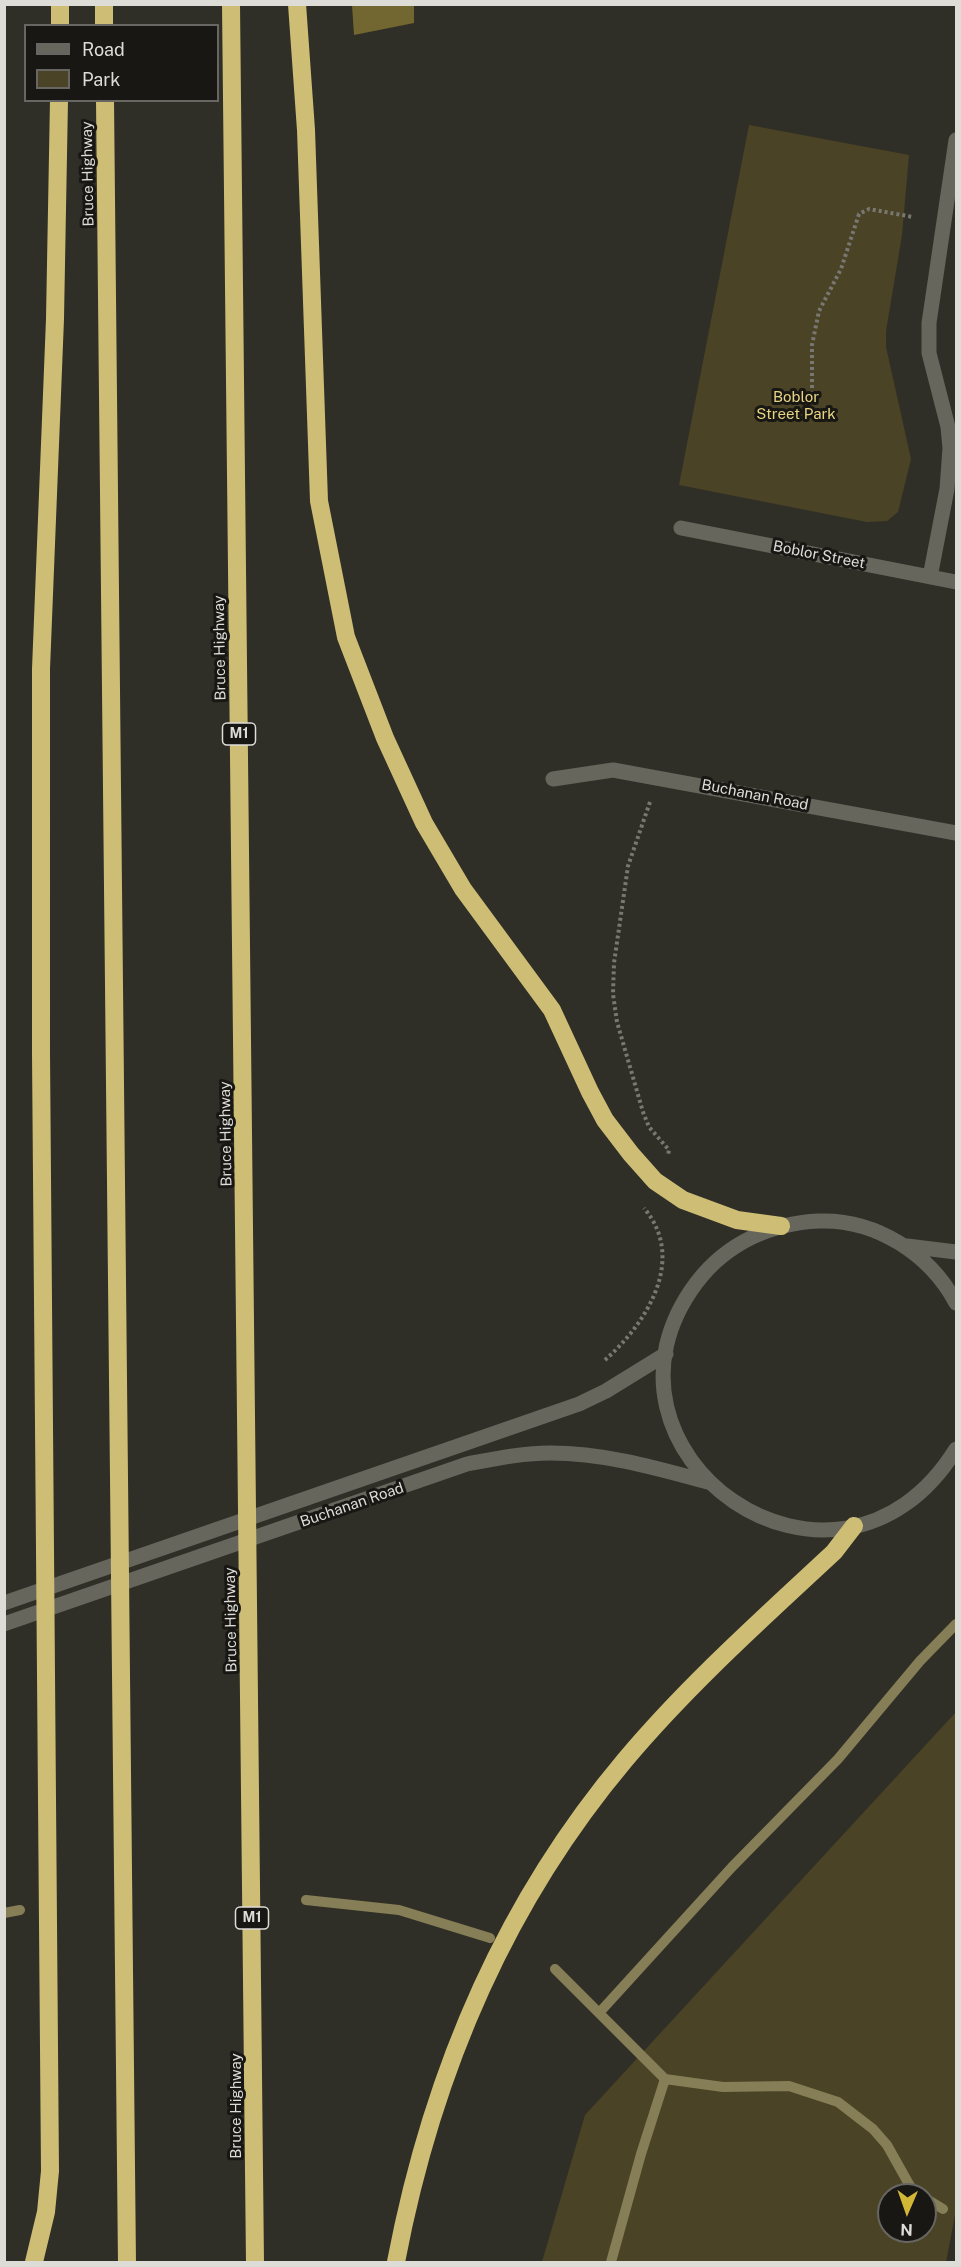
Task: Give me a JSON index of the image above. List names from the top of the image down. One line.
{"streets":{"highway":["Bruce Highway","M1"],"main road":["Boblor Street","Buchanan Road"]},"parks":["Boblor Street Park"],"legend":["Road","Park"],"north":"bottom"}
